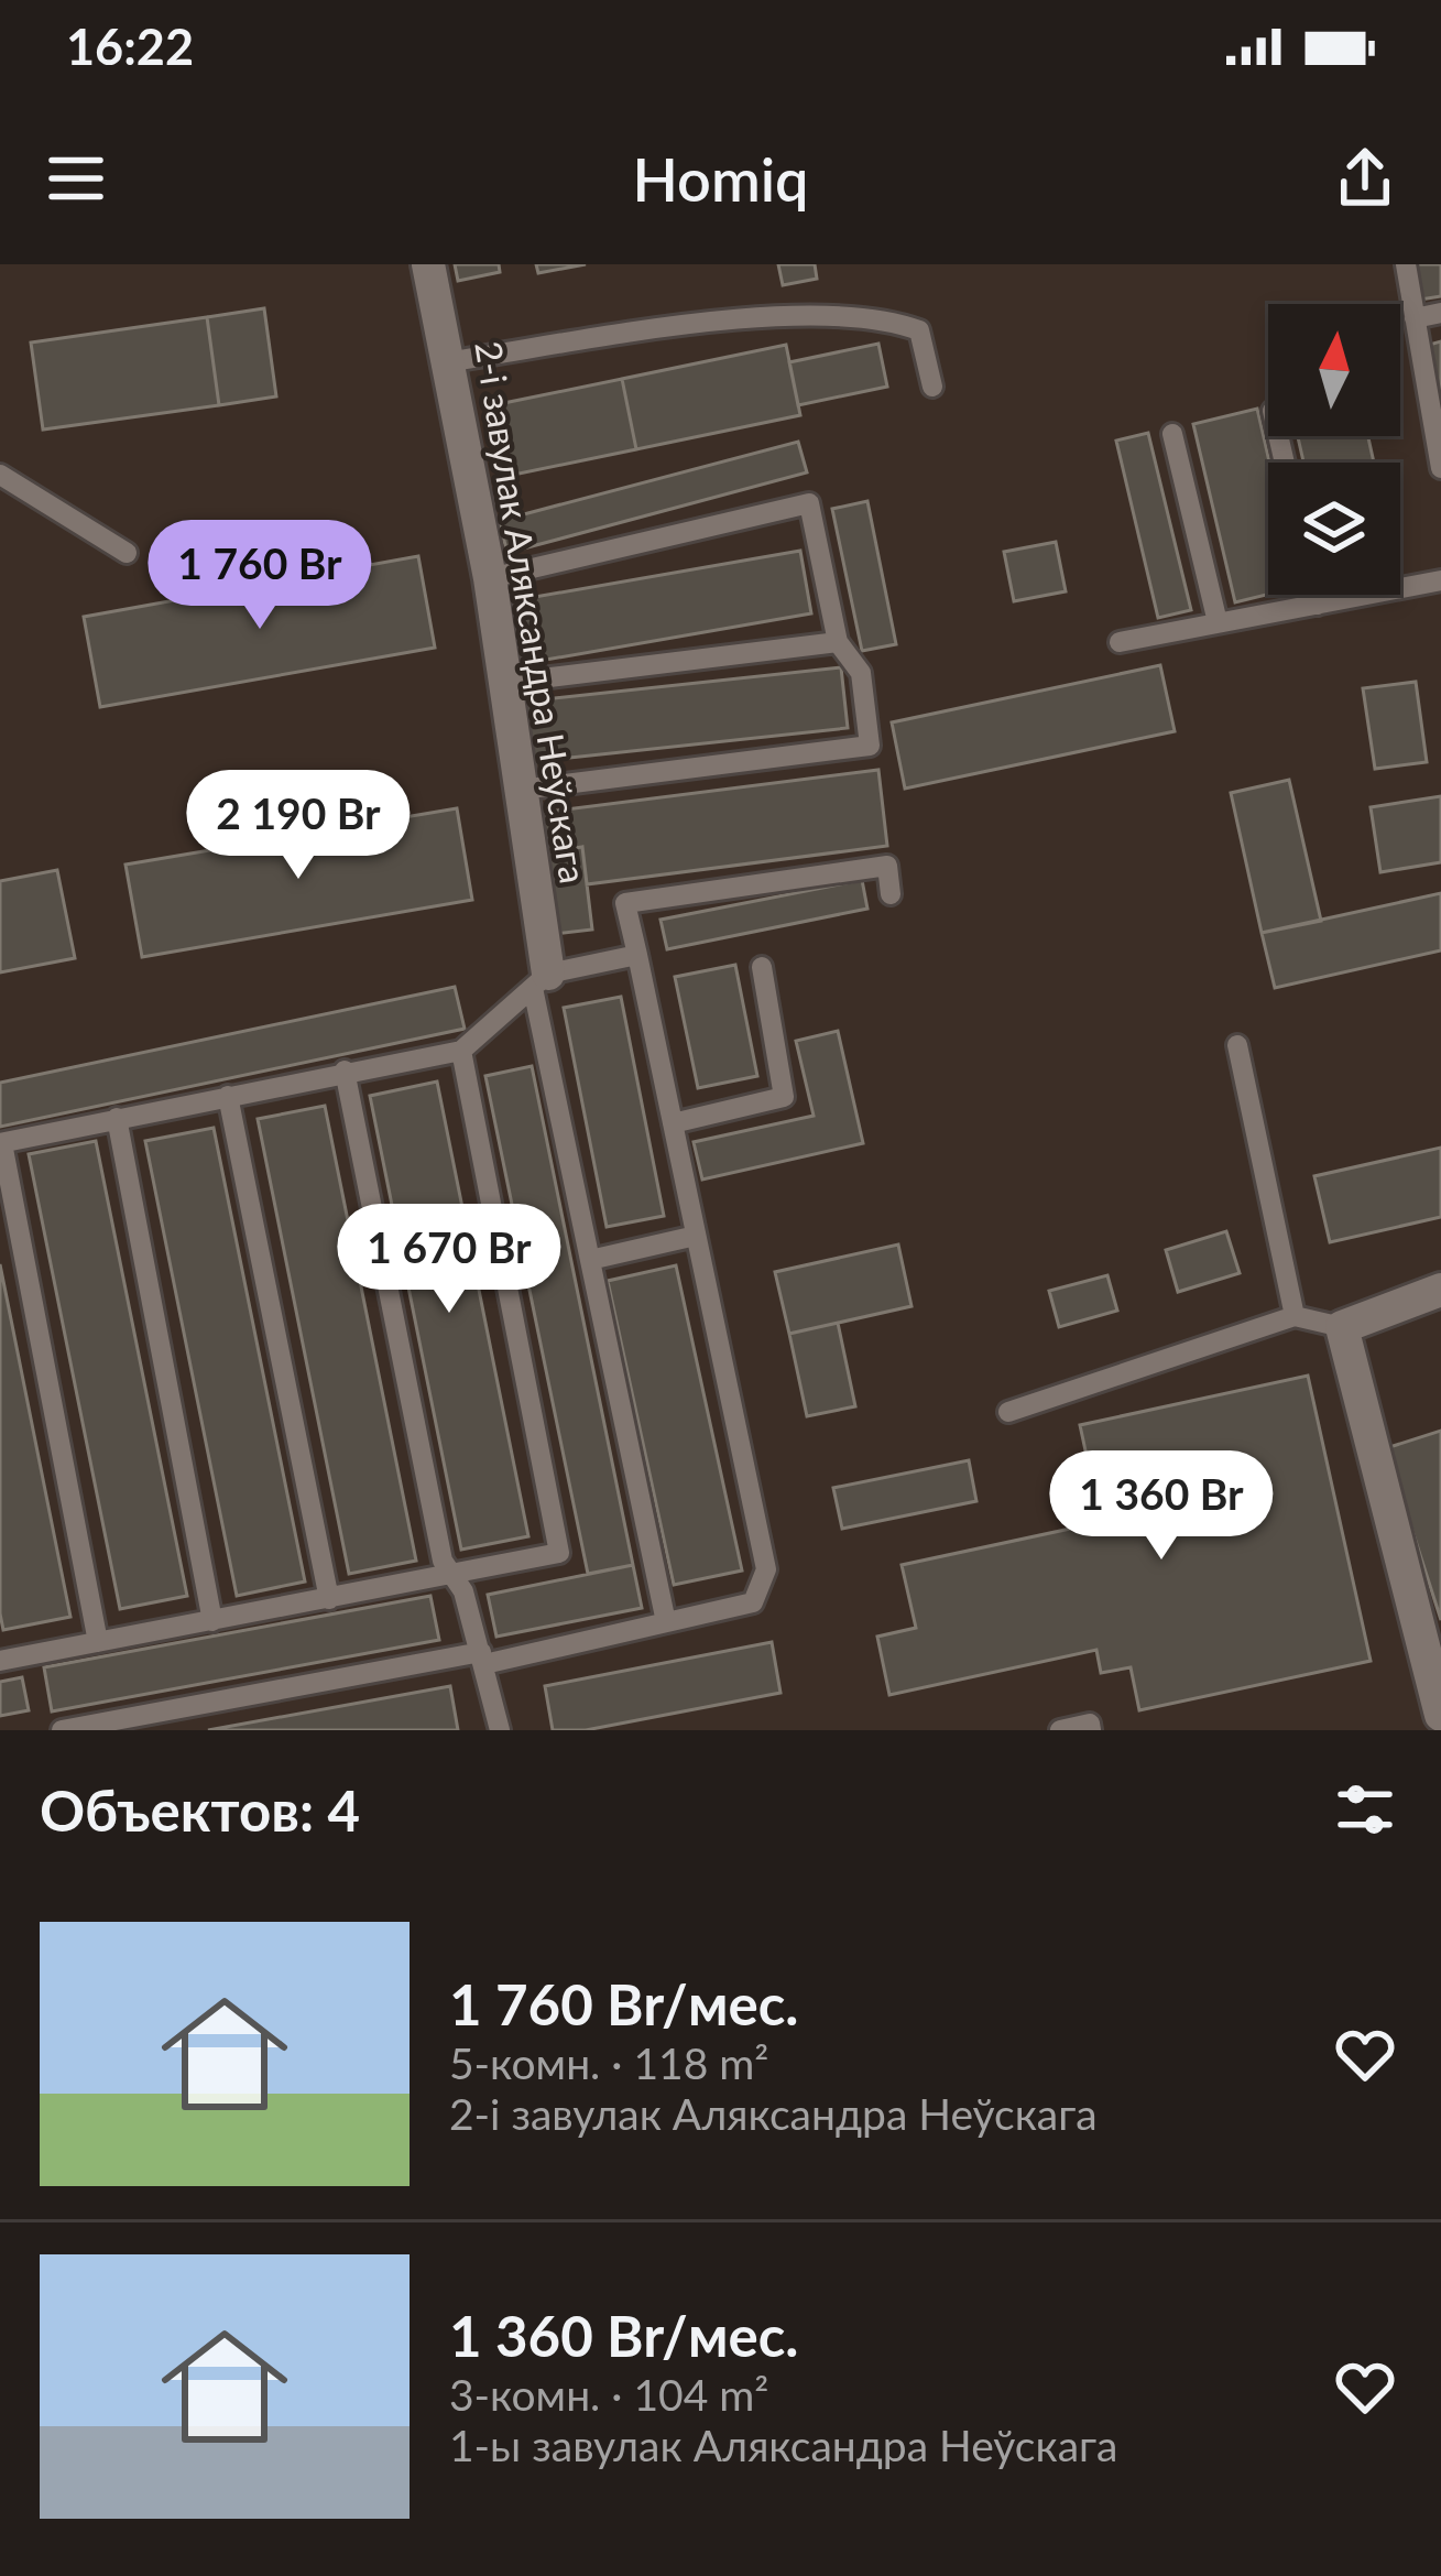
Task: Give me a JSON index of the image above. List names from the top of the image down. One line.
{"streets":{"street":["2-і завулак Аляксандра Неўскага"]},"north":"top","page":{"status":"16:22","header":"Homiq","price":["1 760 Br","2 190 Br","1 670 Br","1 360 Br"],"heading":"Объектов: 4","list":[{"name":"1 760 Br/мес.","note":"5-комн. · 118 m² · 2-і завулак Аляксандра Неўскага"},{"name":"1 360 Br/мес.","note":"3-комн. · 104 m² · 1-ы завулак Аляксандра Неўскага"}]}}
